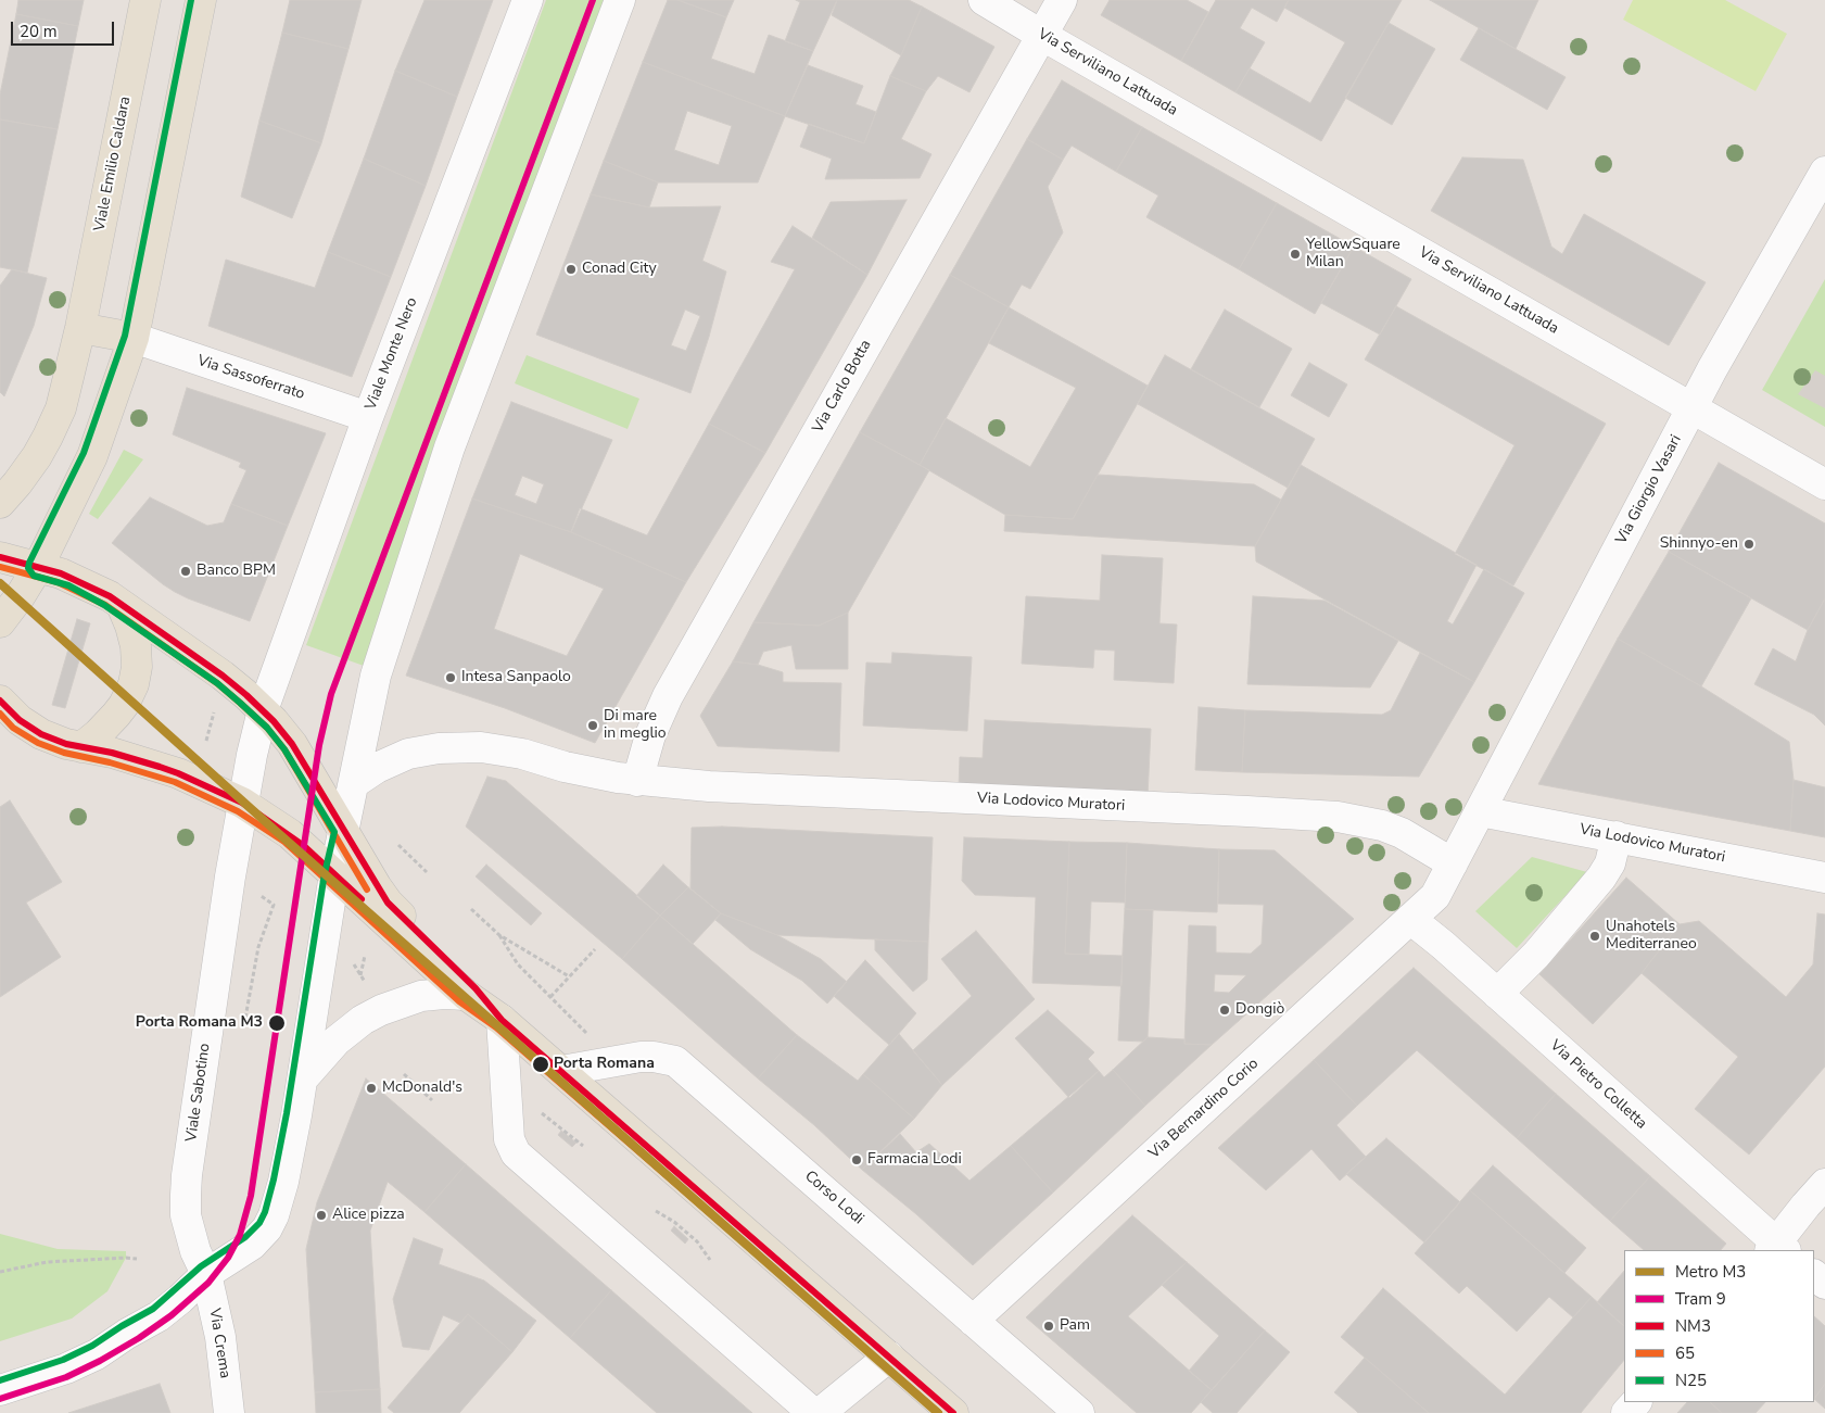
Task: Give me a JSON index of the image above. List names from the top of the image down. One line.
{"streets":{"main road":["Viale Emilio Caldara"],"street":["Via Serviliano Lattuada","Viale Monte Nero","Via Sassoferrato","Via Carlo Botta","Via Giorgio Vasari","Via Lodovico Muratori","Via Pietro Colletta","Viale Sabotino","Via Bernardino Corio","Corso Lodi","Via Crema"]},"crossings":[["Via Serviliano Lattuada","Via Carlo Botta"],["Via Serviliano Lattuada","Via Giorgio Vasari"],["Viale Monte Nero","Via Sassoferrato"],["Viale Monte Nero","Viale Sabotino"],["Via Carlo Botta","Via Lodovico Muratori"],["Via Giorgio Vasari","Via Lodovico Muratori"],["Via Lodovico Muratori","Via Bernardino Corio"],["Via Pietro Colletta","Via Bernardino Corio"],["Viale Sabotino","Via Crema"],["Via Bernardino Corio","Corso Lodi"]],"places":["YellowSquare Milan","Conad City","Shinnyo-en","Banco BPM","Intesa Sanpaolo","Di mare in meglio","Unahotels Mediterraneo","Dongiò","Porta Romana M3","Porta Romana","McDonald's","Farmacia Lodi","Alice pizza","Pam"],"lines":["tram line 9","transit line N25","transit line NM3","transit line 65","metro line M3"],"legend":["Metro M3","Tram 9","NM3","65","N25"],"scale_bar":"20 m"}
